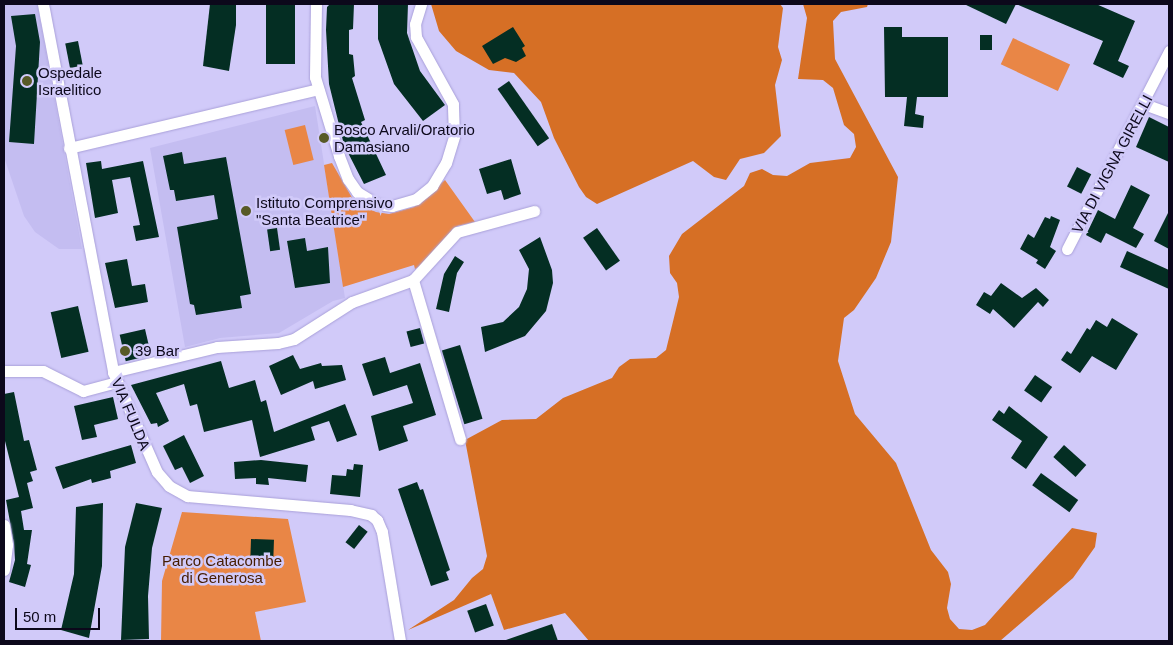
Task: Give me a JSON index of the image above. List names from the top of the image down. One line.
{"streets":{"street":["VIA DI VIGNA GIRELLI","VIA FULDA"]},"parks":["Parco Catacombe di Generosa"],"places":["Ospedale Israelitico","Bosco Arvali/Oratorio Damasiano","Istituto Comprensivo \"Santa Beatrice\"","39 Bar"],"scale_bar":"50 m"}
